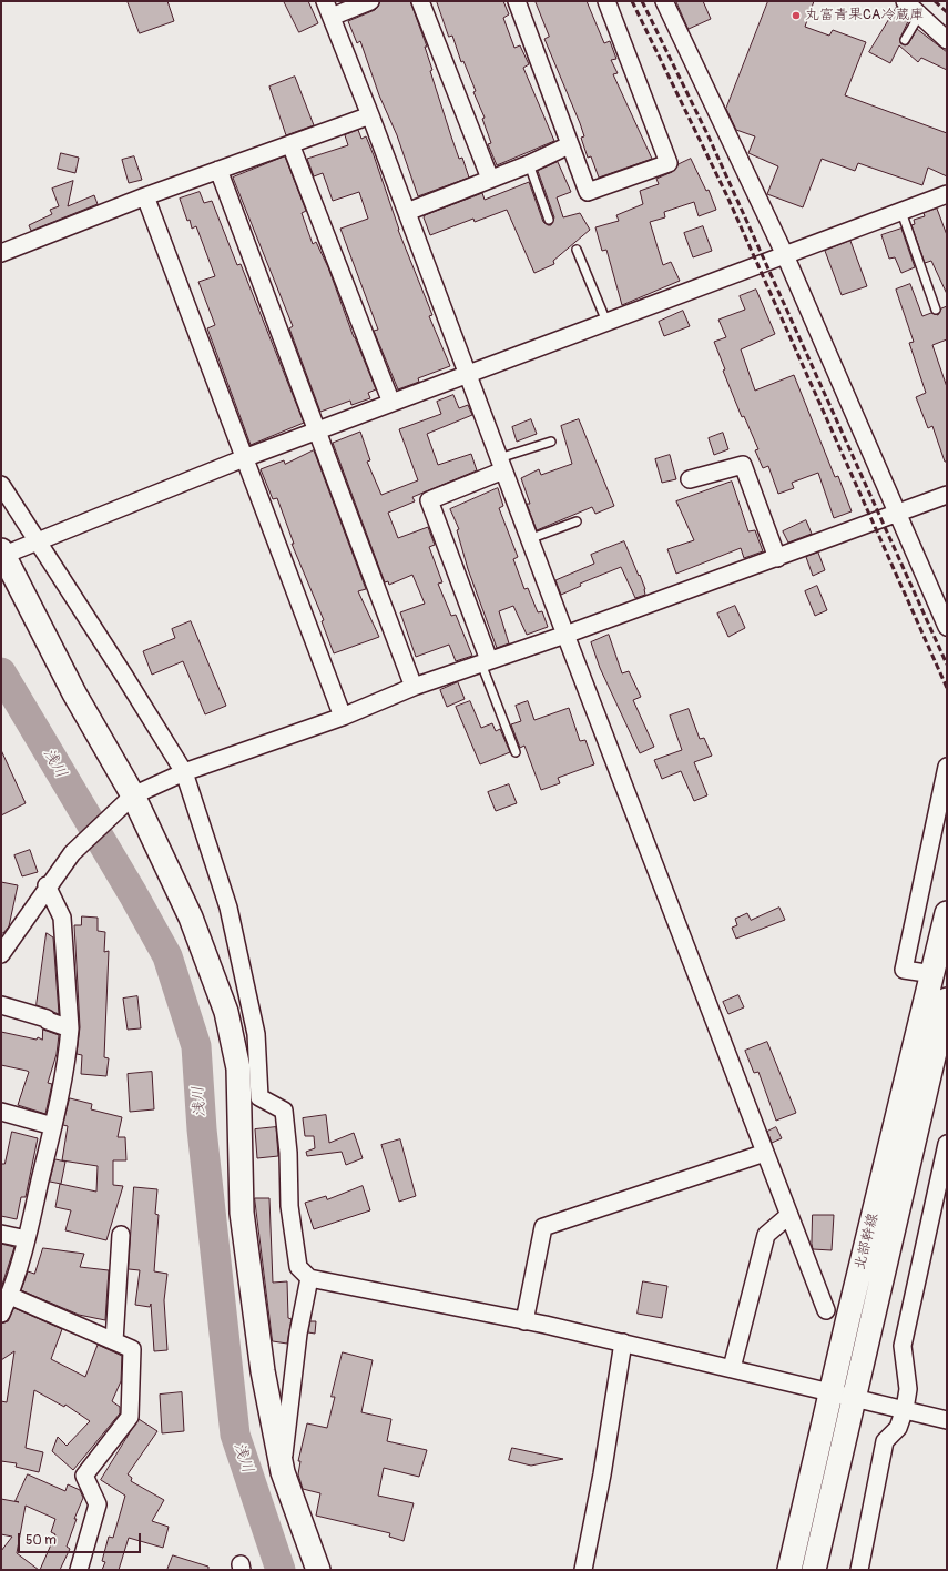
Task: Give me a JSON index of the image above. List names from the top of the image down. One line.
{"streets":{"street":["北部幹線"]},"water":["浅川"],"places":["丸富青果CA冷蔵庫"],"scale_bar":"50 m"}
